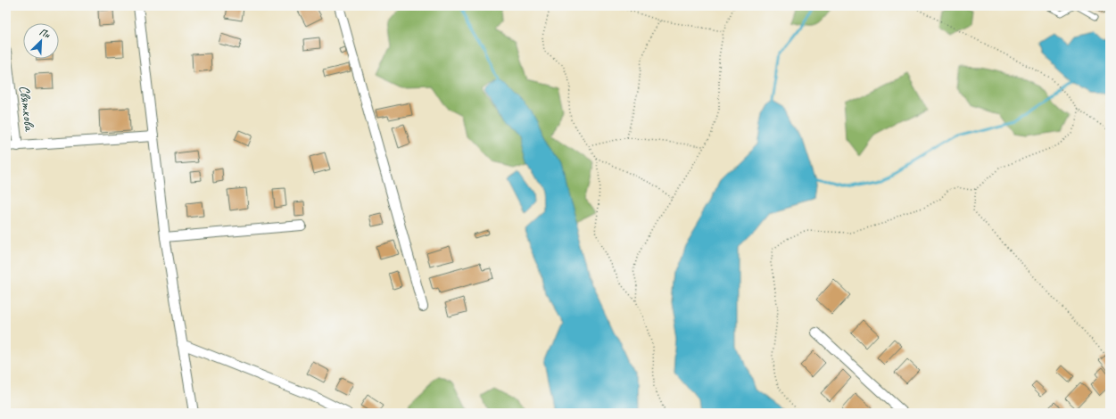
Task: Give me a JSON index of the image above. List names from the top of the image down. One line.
{"streets":{"street":["Святкова"]},"north":"top right"}
